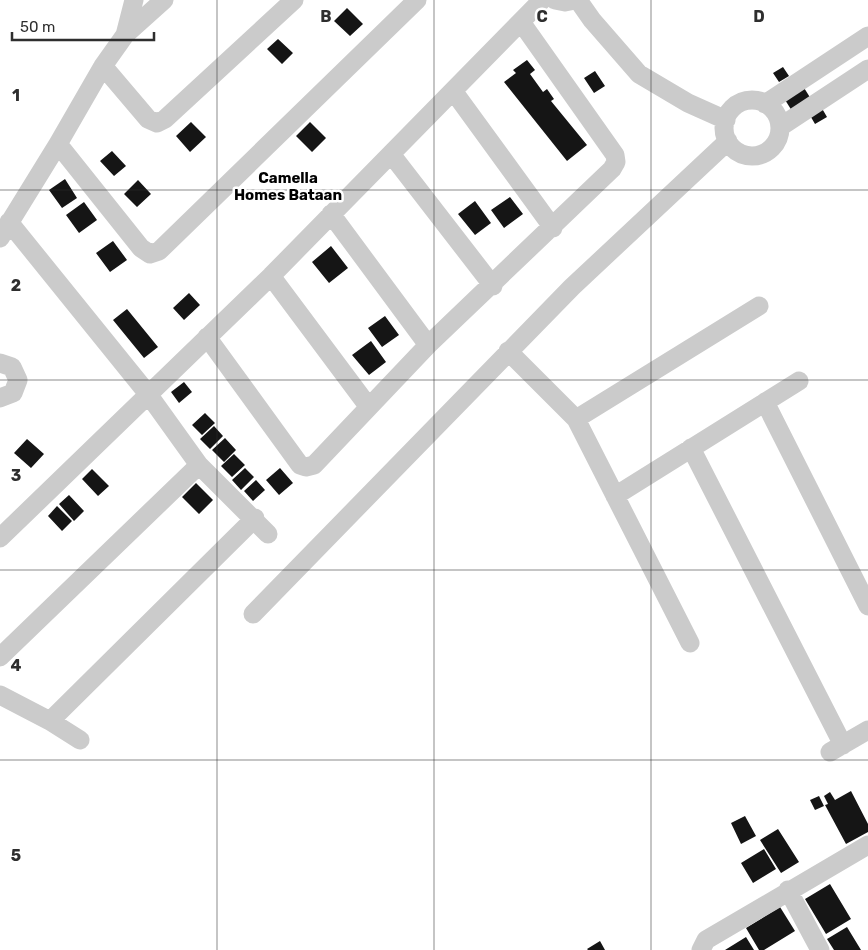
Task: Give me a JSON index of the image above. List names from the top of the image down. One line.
{"districts":["Camella Homes Bataan"],"scale_bar":"50 m","grid":{"columns":["B","C","D"],"rows":["1","2","3","4","5"]}}
